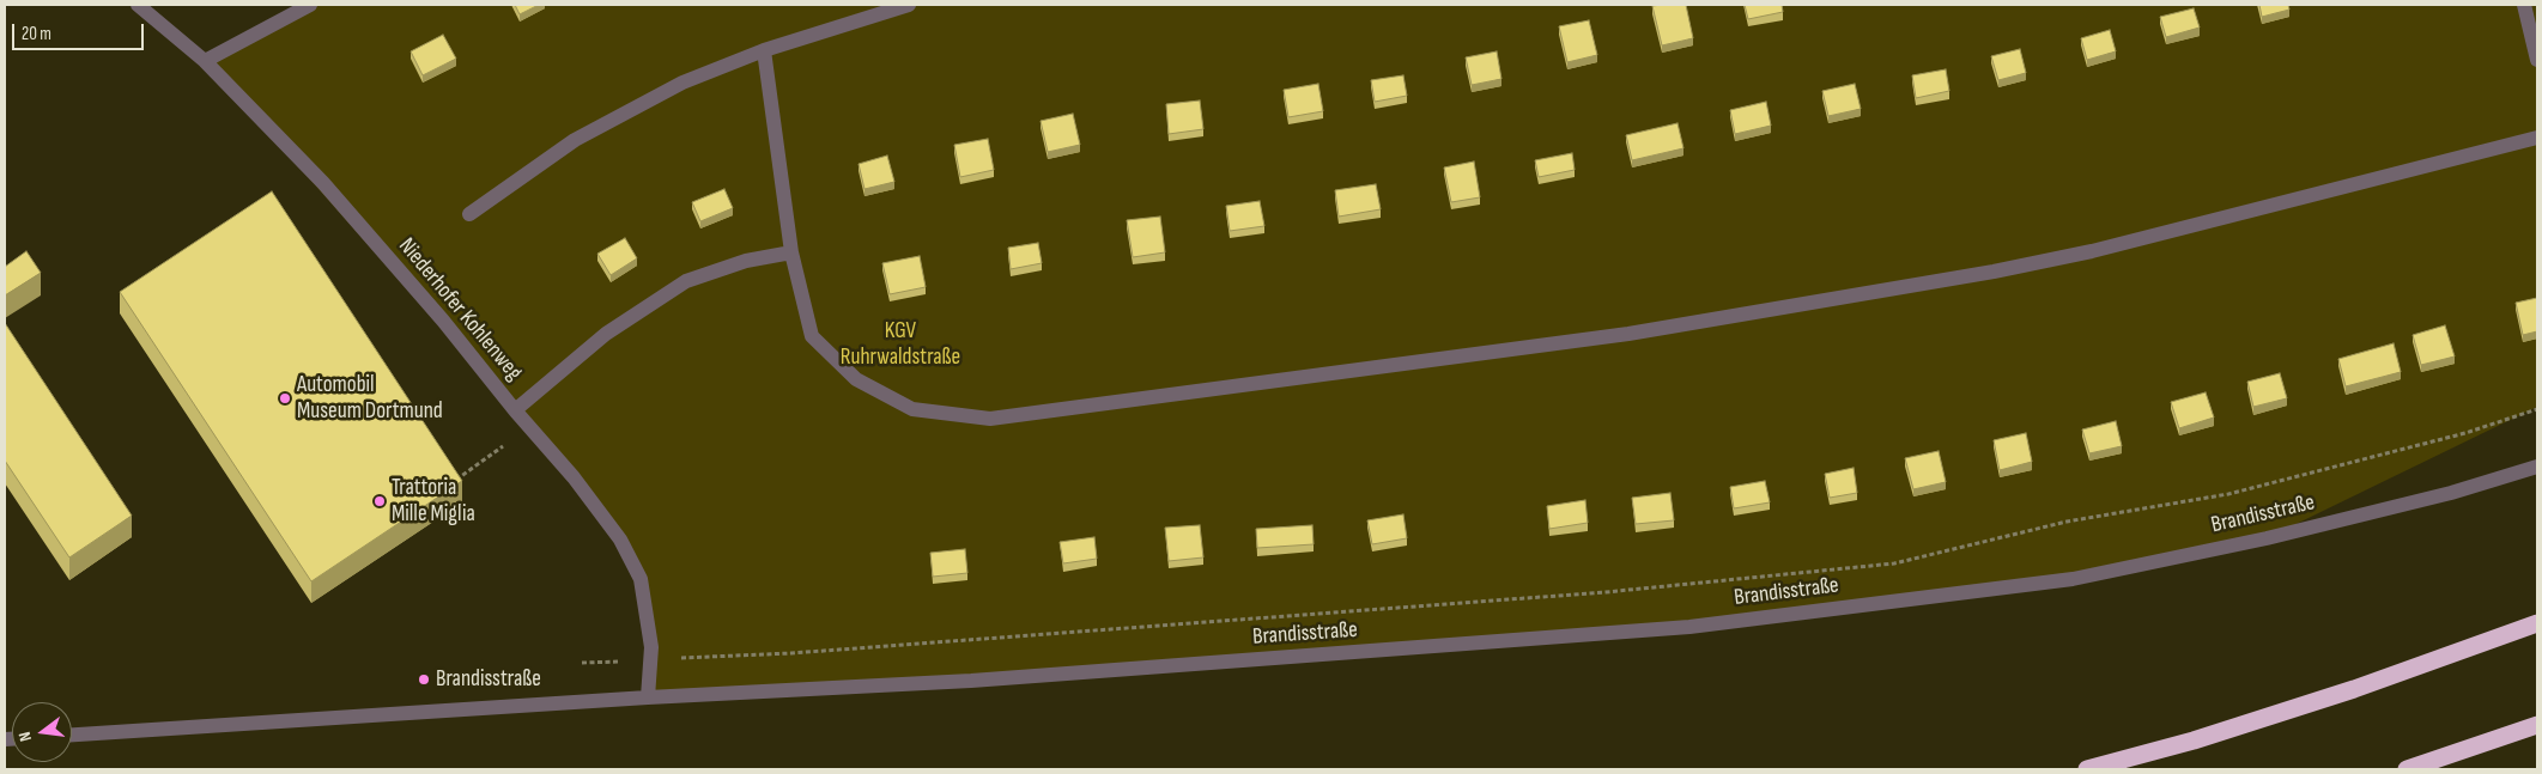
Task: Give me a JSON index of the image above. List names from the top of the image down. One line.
{"streets":{"street":["Niederhofer Kohlenweg","Brandisstraße"]},"crossings":[["Niederhofer Kohlenweg","Brandisstraße"]],"parks":["KGV Ruhrwaldstraße"],"places":["Automobil Museum Dortmund","Trattoria Mille Miglia","Brandisstraße"],"scale_bar":"20 m","north":"left"}
